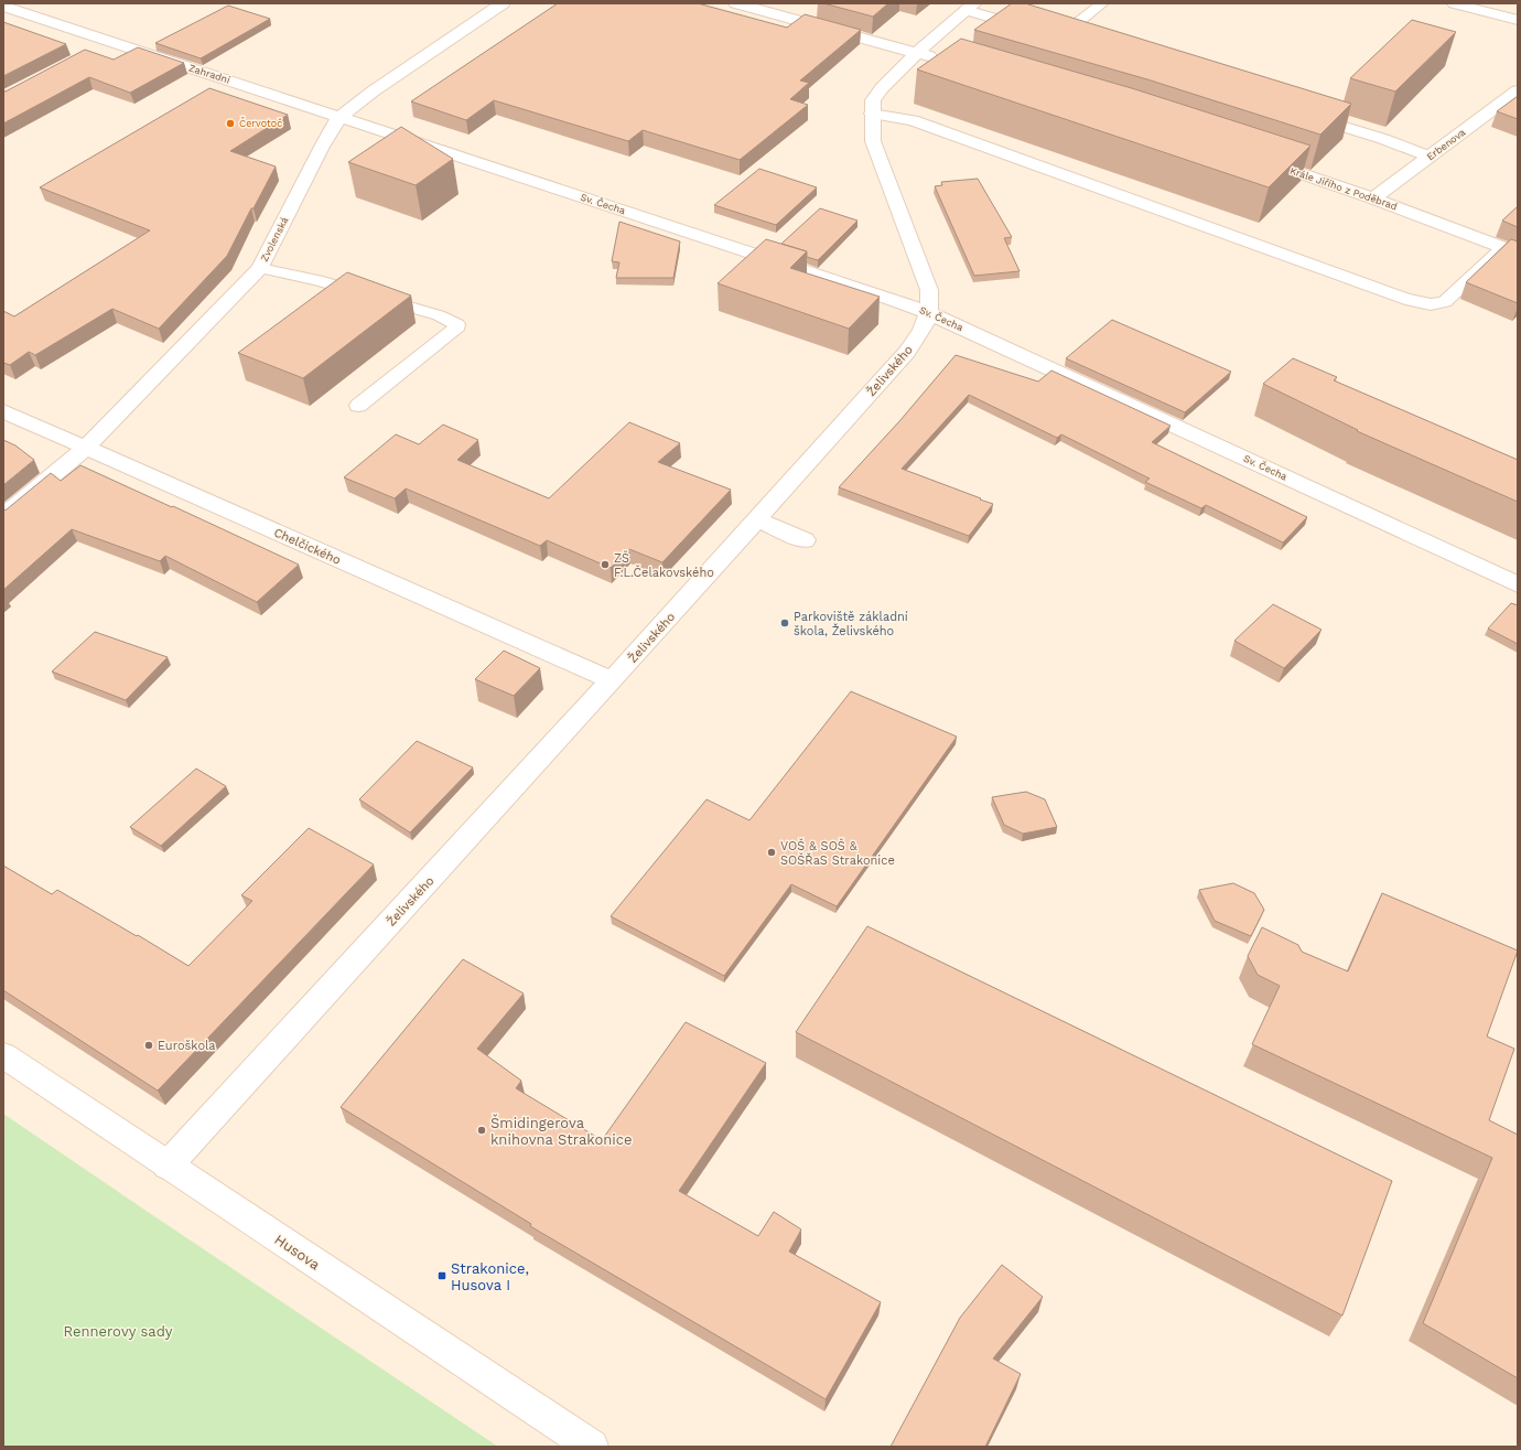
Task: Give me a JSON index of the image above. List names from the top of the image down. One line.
{"streets":{"street":["Zahradní","Erbenova","Krále Jiřího z Poděbrad","Sv. Čecha","Zvolenská","Želivského","Chelčického","Husova"]},"crossings":[["Zahradní","Sv. Čecha"],["Zahradní","Zvolenská"],["Erbenova","Krále Jiřího z Poděbrad"],["Sv. Čecha","Zvolenská"],["Sv. Čecha","Želivského"],["Zvolenská","Chelčického"],["Želivského","Chelčického"],["Želivského","Husova"]],"parks":["Rennerovy sady"],"places":{"other":["Červotoč","ZŠ F.L.Čelakovského","Parkoviště základní škola, Želivského","VOŠ & SOŠ & SOŠŘaS Strakonice","Euroškola","Šmidingerova knihovna Strakonice"],"transit":["Strakonice, Husova I"]}}
